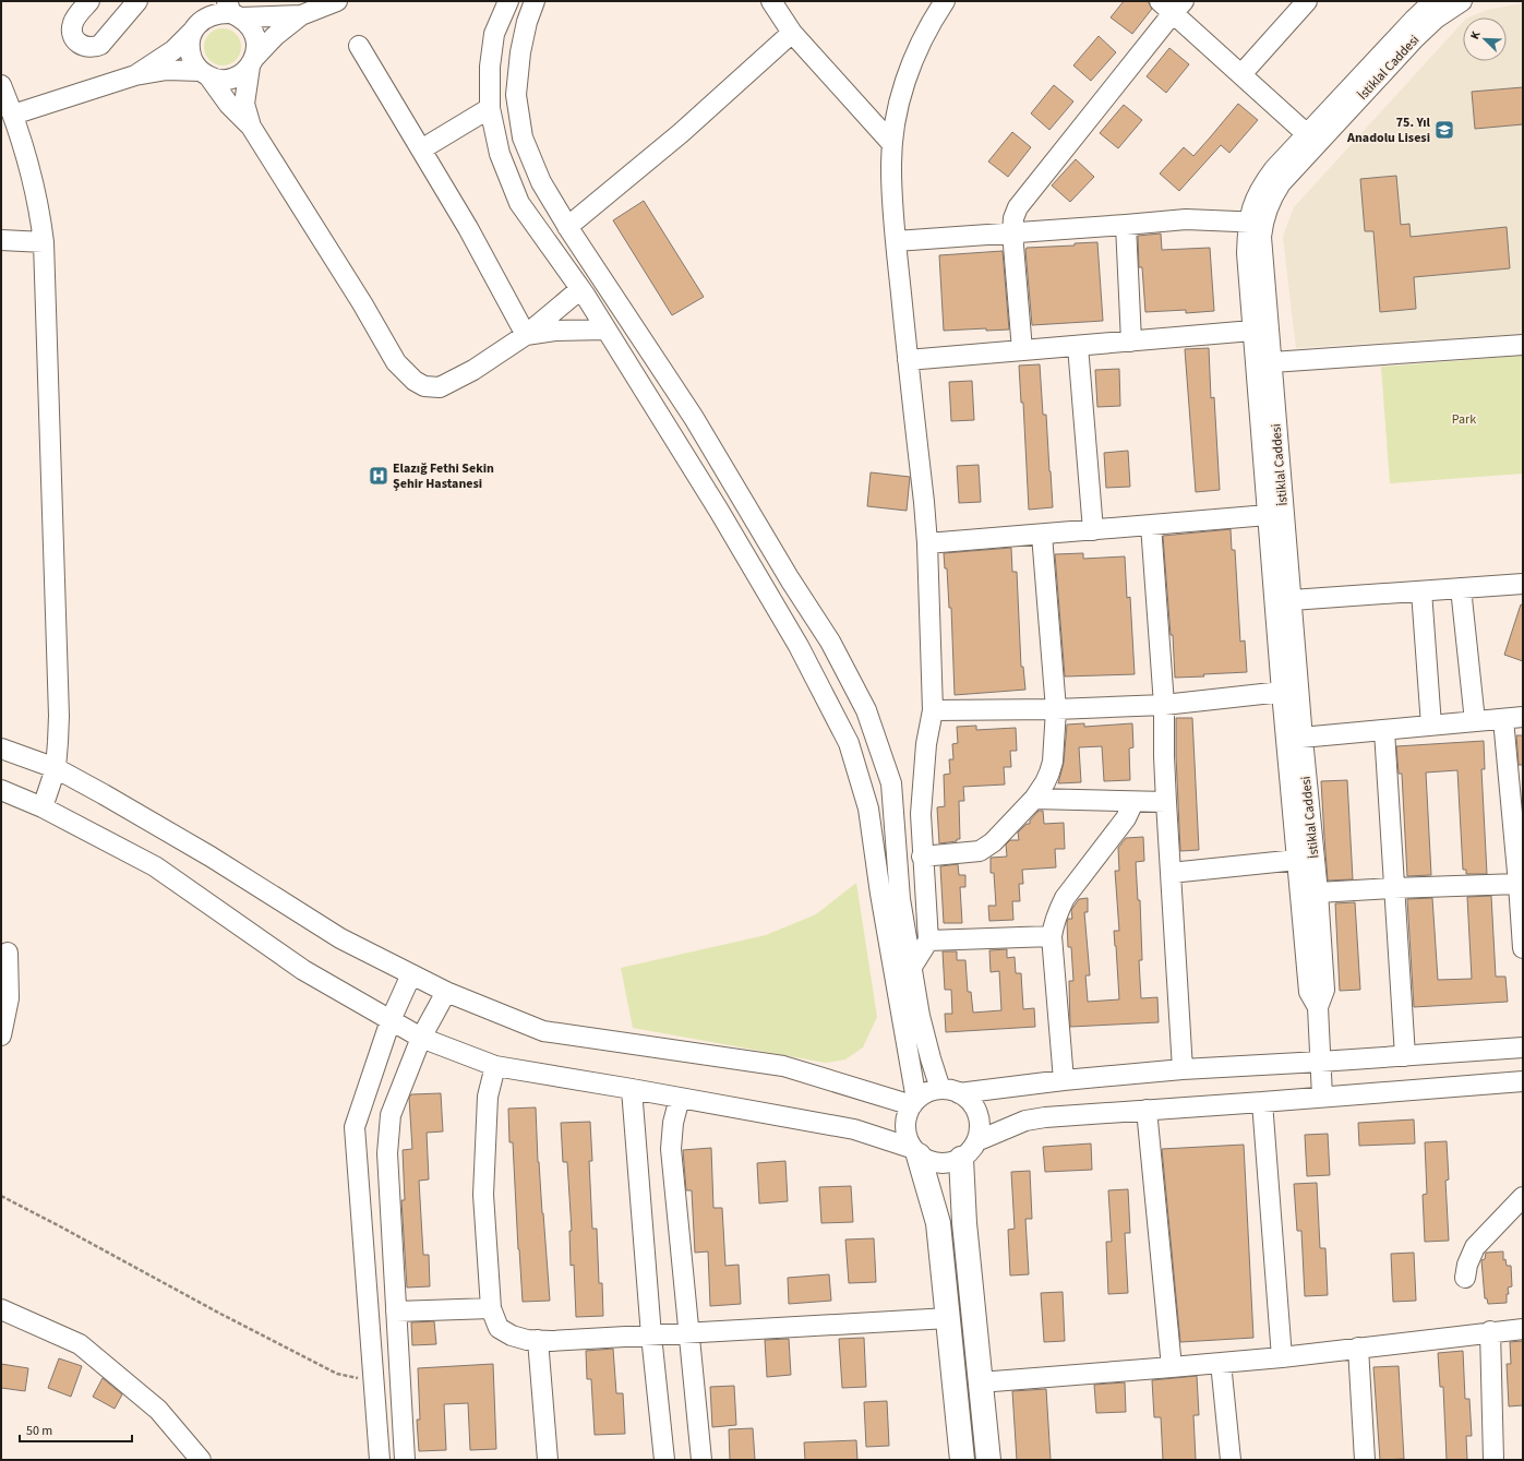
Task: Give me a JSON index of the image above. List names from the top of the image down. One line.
{"streets":{"street":["İstiklal Caddesi"]},"parks":["Park"],"places":{"school or university":["75. Yıl Anadolu Lisesi"],"hospital":["Elazığ Fethi Sekin Şehir Hastanesi"]},"scale_bar":"50 m","north":"top left"}
